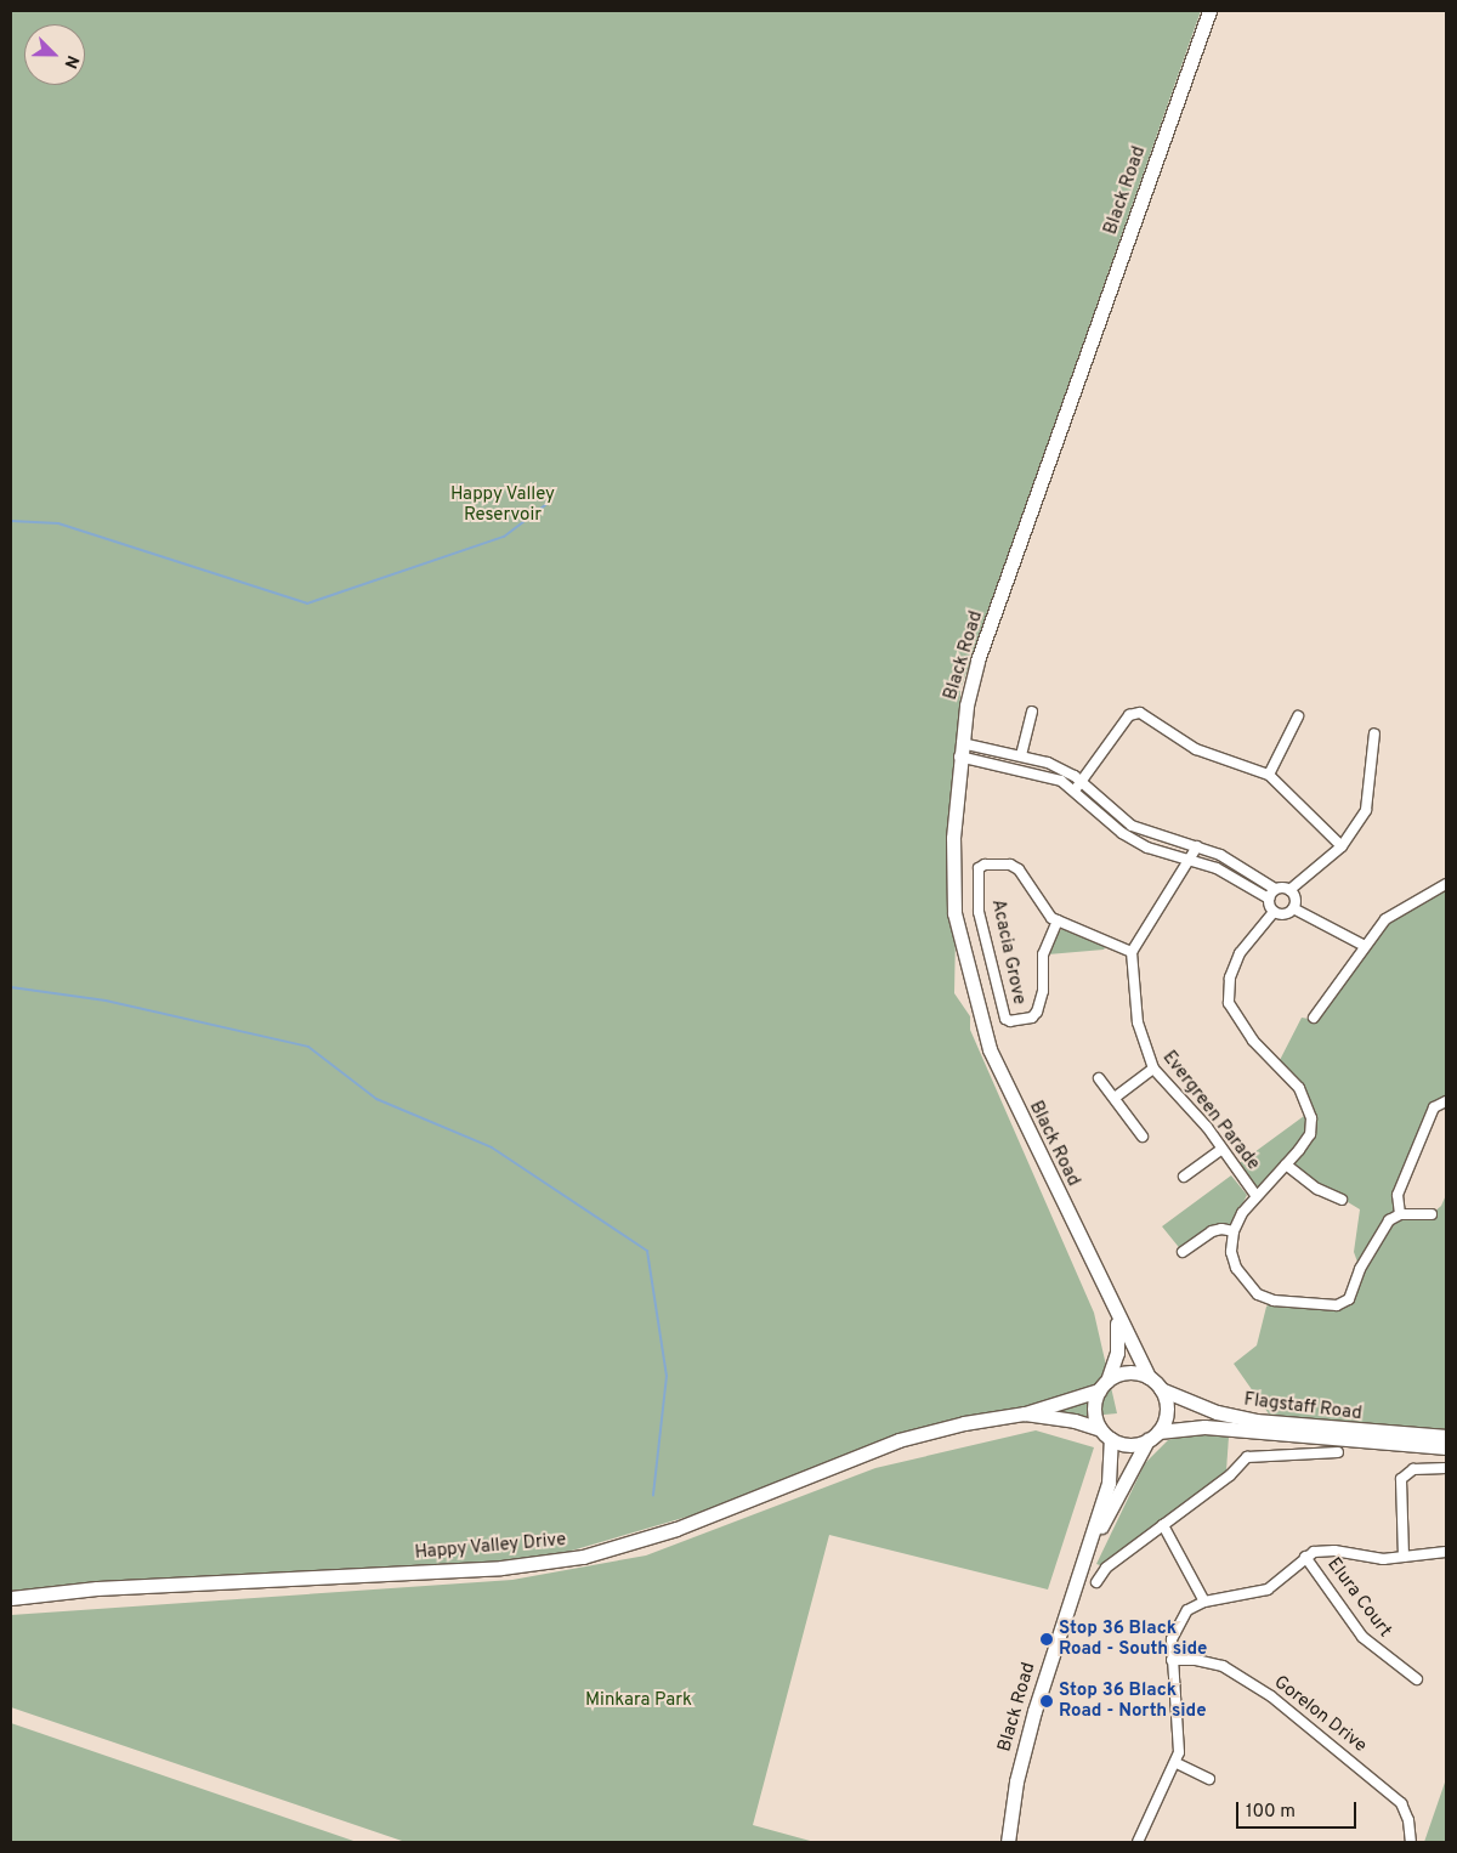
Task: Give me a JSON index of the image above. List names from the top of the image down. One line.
{"streets":{"main road":["Black Road","Flagstaff Road","Happy Valley Drive"],"street":["Acacia Grove","Evergreen Parade","Elura Court","Gorelon Drive"]},"crossings":[["Black Road","Flagstaff Road"],["Black Road","Happy Valley Drive"],["Acacia Grove","Evergreen Parade"],["Flagstaff Road","Happy Valley Drive"]],"parks":["Happy Valley Reservoir","Minkara Park"],"places":["Stop 36 Black Road - South side","Stop 36 Black Road - North side"],"scale_bar":"100 m","north":"bottom right"}
